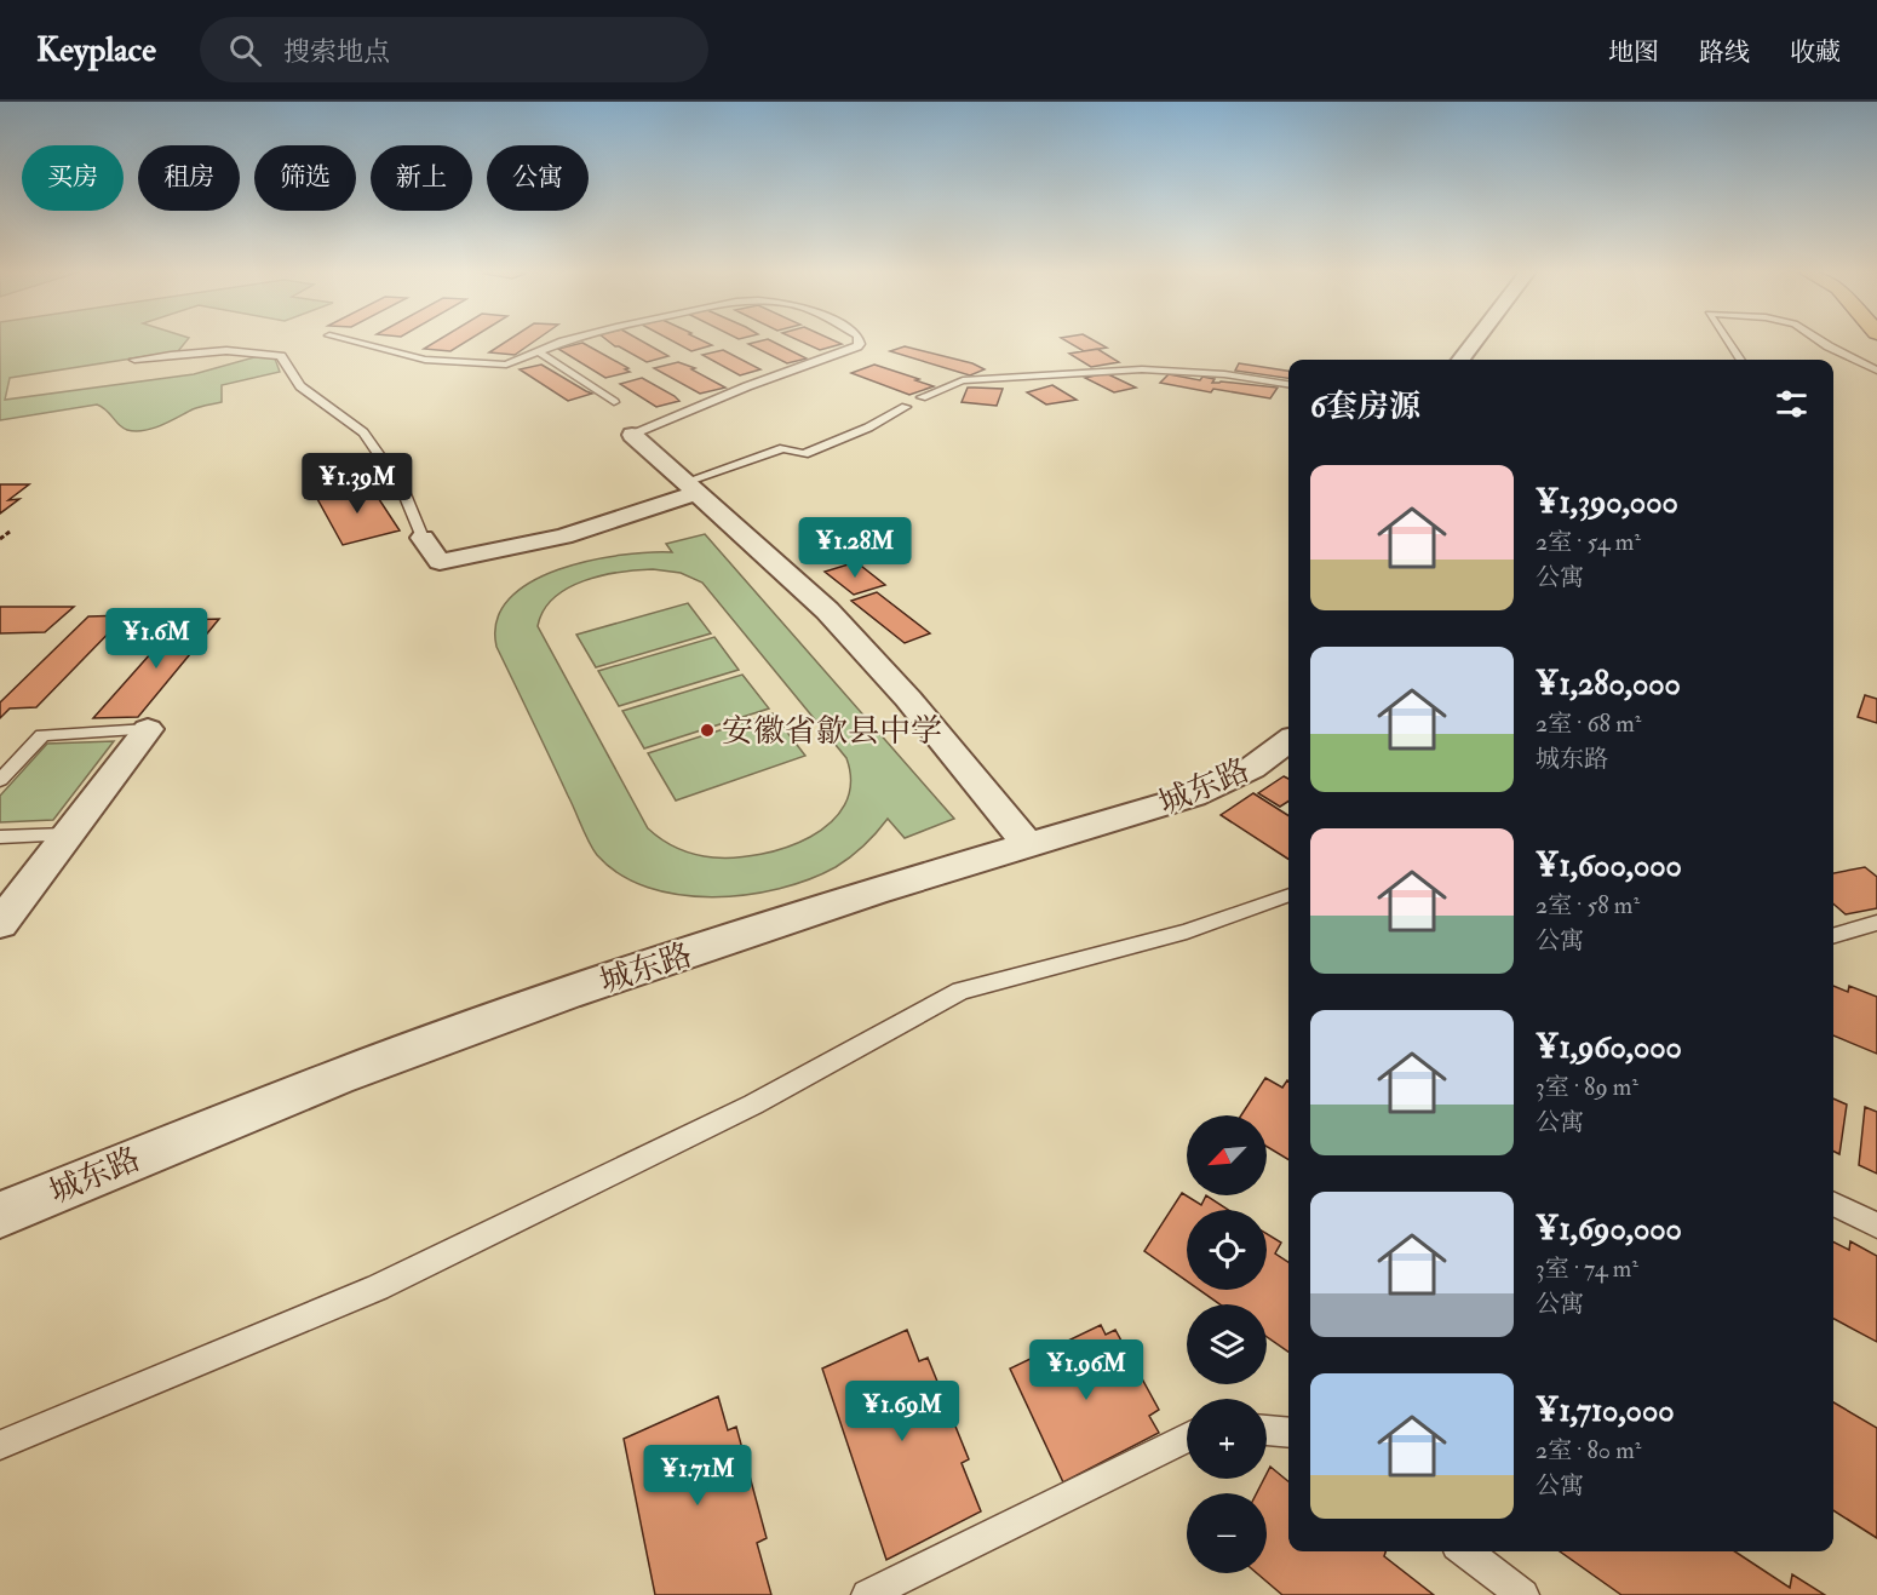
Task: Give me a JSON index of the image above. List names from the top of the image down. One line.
{"streets":{"street":["城东路"]},"places":["安徽省歙县中学"],"north":"bottom left","page":{"header":"Keyplace","search":"搜索地点","nav":["地图","路线","收藏"],"chip":["买房","租房","筛选","新上","公寓"],"heading":"6套房源","list":[{"name":"¥1,390,000","note":"2室 · 54 m² · 公寓"},{"name":"¥1,280,000","note":"2室 · 68 m² · 城东路"},{"name":"¥1,600,000","note":"2室 · 58 m² · 公寓"},{"name":"¥1,960,000","note":"3室 · 89 m² · 公寓"},{"name":"¥1,690,000","note":"3室 · 74 m² · 公寓"},{"name":"¥1,710,000","note":"2室 · 80 m² · 公寓"}],"price":["¥1.39M","¥1.28M","¥1.6M","¥1.96M","¥1.69M","¥1.71M"],"map_buttons":["+","−"]}}
